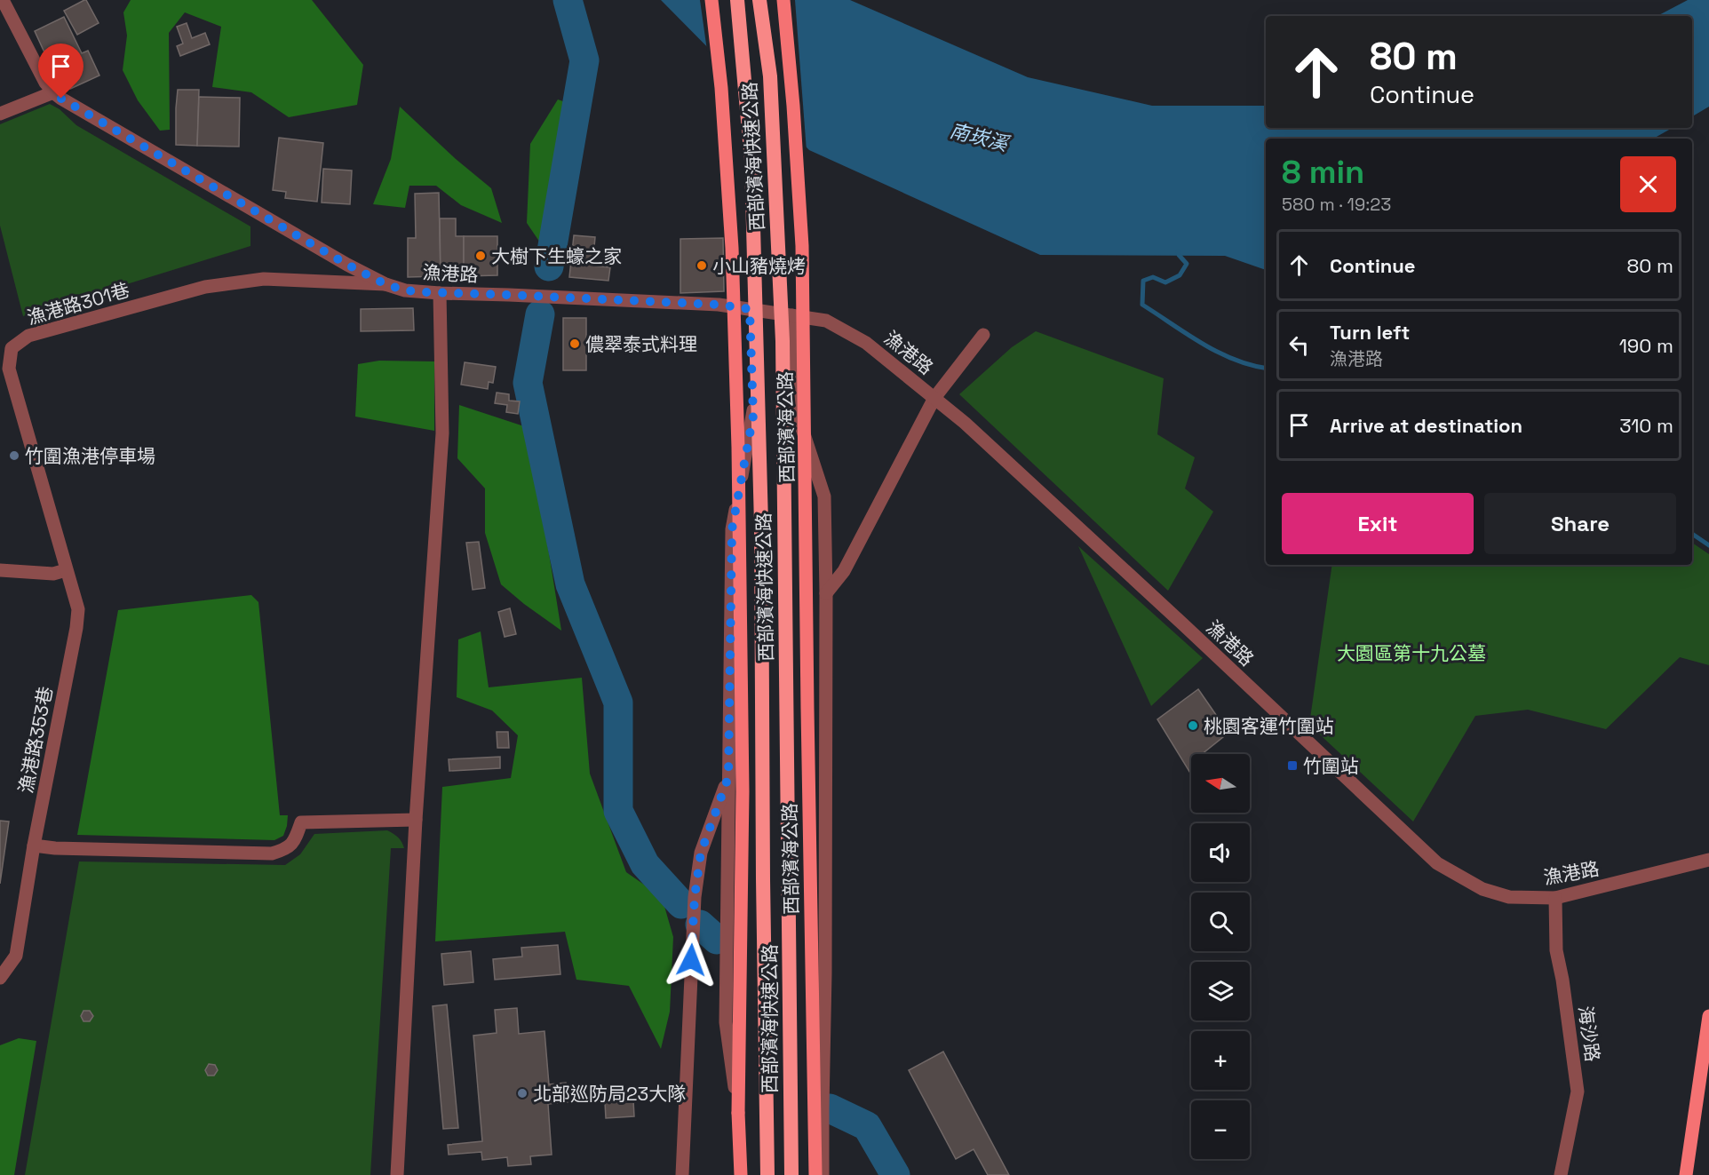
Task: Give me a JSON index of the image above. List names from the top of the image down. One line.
{"streets":{"highway":["西部濱海快速公路"],"main road":["西部濱海公路"],"street":["漁港路","漁港路301巷","漁港路353巷","海沙路"]},"crossings":[["漁港路","漁港路301巷"],["漁港路","海沙路"],["漁港路301巷","漁港路353巷"]],"water":["南崁溪"],"parks":["大園區第十九公墓"],"places":{"other":["大樹下生蠔之家","小山豬燒烤","儂翠泰式料理","竹圍漁港停車場","桃園客運竹圍站","北部巡防局23大隊"],"transit":["竹圍站"]},"north":"left","page":{"turn":["80 m","Continue"],"heading":["8 min","580 m · 19:23"],"list":[{"name":"Continue","value":"80 m"},{"name":"Turn left","note":"漁港路","value":"190 m"},{"name":"Arrive at destination","value":"310 m"}],"buttons":["Exit","Share"],"map_buttons":["+","−"]}}
